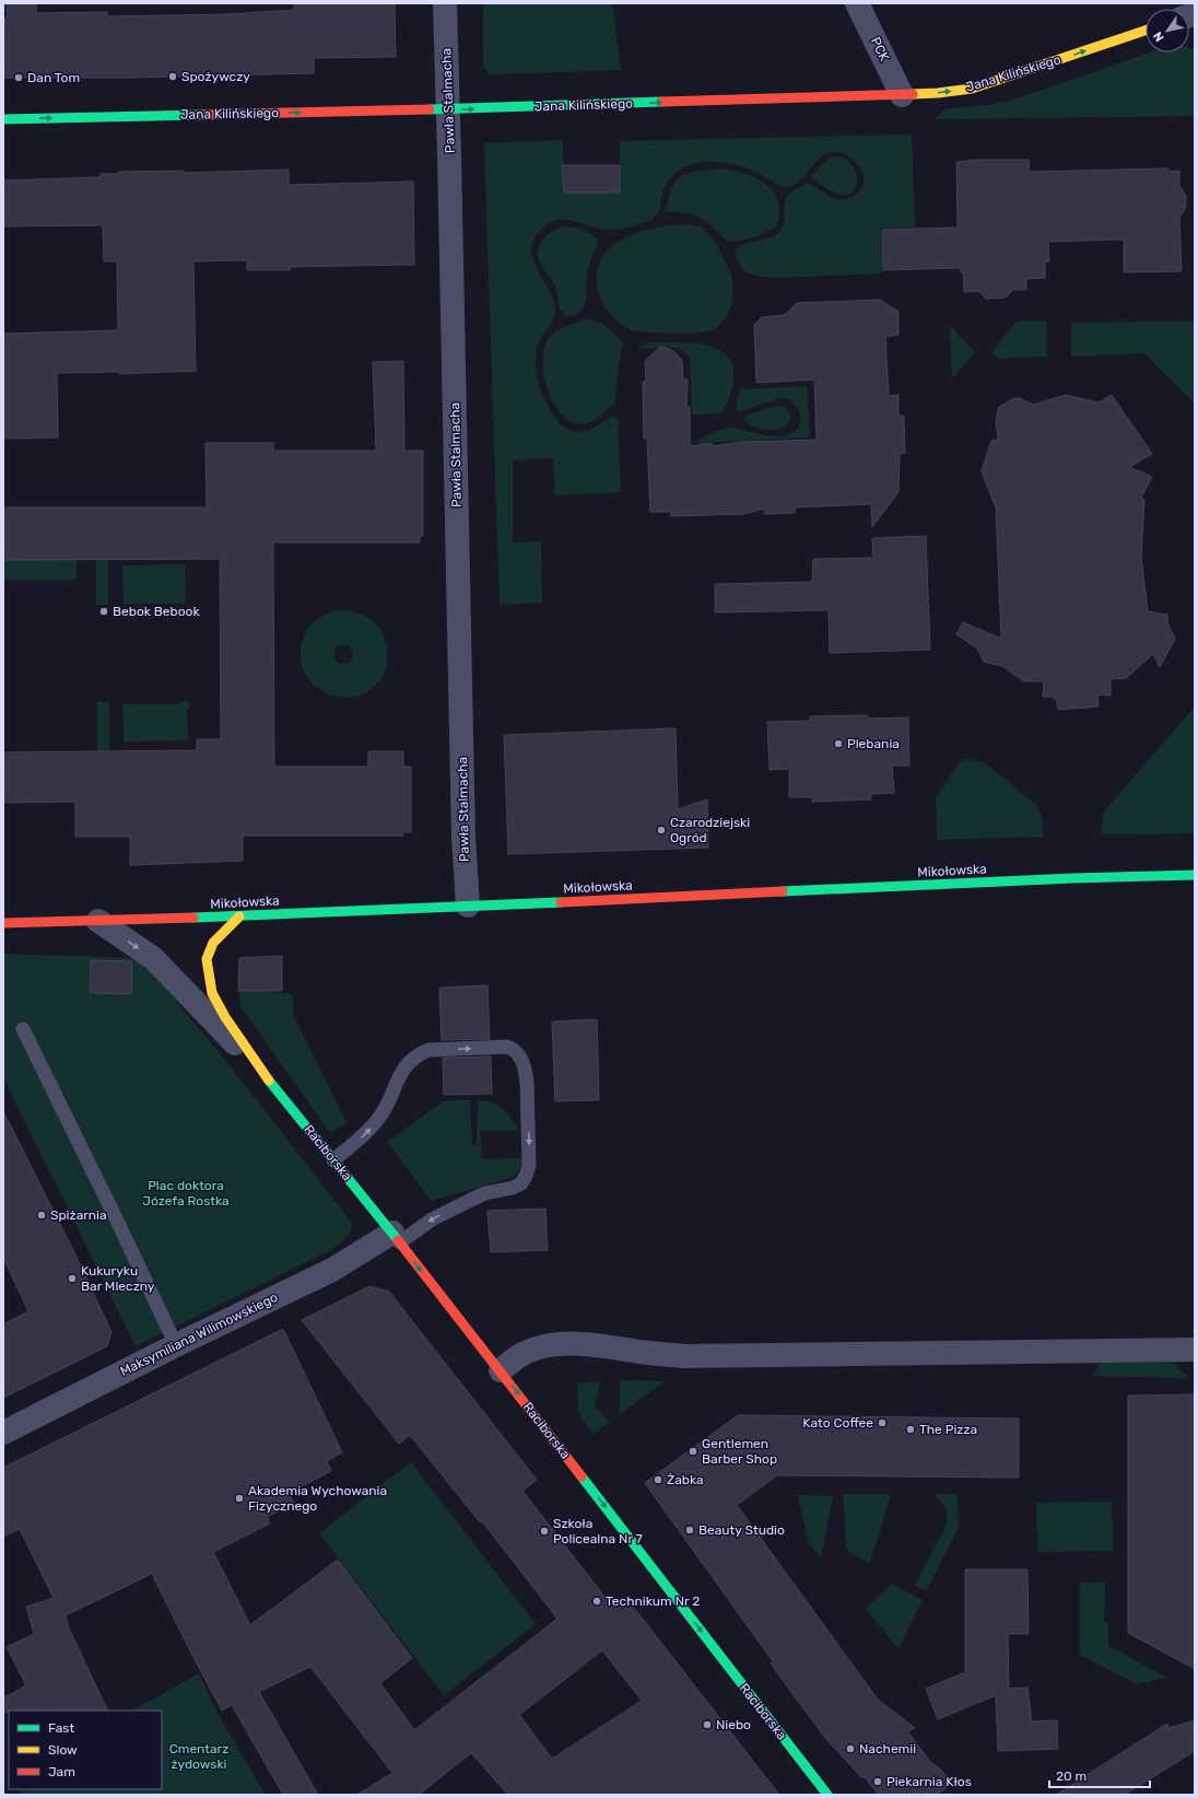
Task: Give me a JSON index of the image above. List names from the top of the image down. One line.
{"streets":{"street":["PCK","Jana Kilińskiego","Pawła Stalmacha","Mikołowska","Raciborska","Maksymiliana Wilimowskiego"]},"crossings":[["PCK","Jana Kilińskiego"],["Jana Kilińskiego","Pawła Stalmacha"],["Pawła Stalmacha","Mikołowska"],["Mikołowska","Raciborska"],["Raciborska","Maksymiliana Wilimowskiego"]],"one_way":["Jana Kilińskiego","Raciborska"],"parks":["Plac doktora Józefa Rostka","Cmentarz żydowski"],"places":["Spożywczy","Dan Tom","Bebok Bebook","Plebania","Czarodziejski Ogród","Spiżarnia","Kukuryku Bar Mleczny","Kato Coffee","The Pizza","Gentlemen Barber Shop","Żabka","Akademia Wychowania Fizycznego","Beauty Studio","Szkoła Policealna Nr 7","Technikum Nr 2","Niebo","Nachemii","Piekarnia Kłos"],"legend":["Fast","Slow","Jam"],"scale_bar":"20 m","north":"bottom left"}
